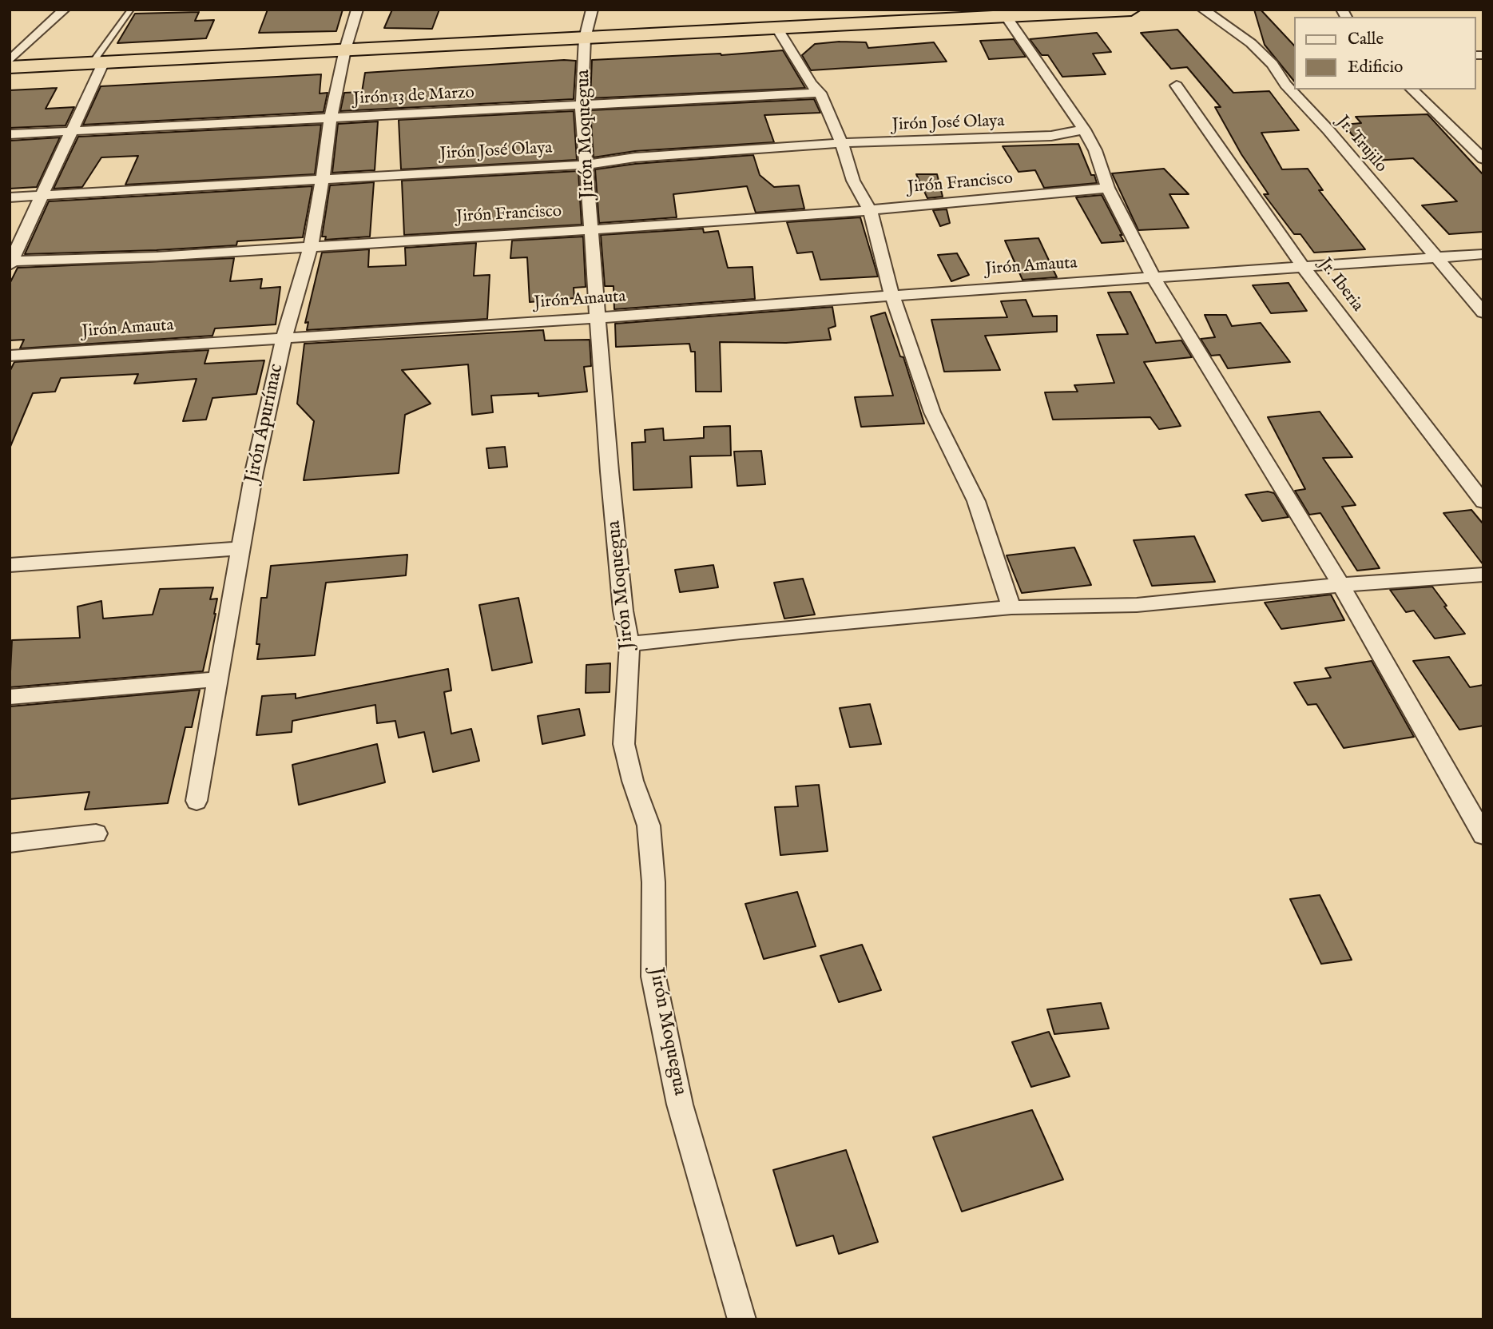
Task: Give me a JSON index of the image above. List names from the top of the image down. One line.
{"streets":{"street":["Jirón 13 de Marzo","Jirón José Olaya","Jirón Moquegua","Jr. Trujilo","Jirón Francisco","Jirón Amauta","Jr. Iberia","Jirón Apurímac"]},"crossings":[["Jirón 13 de Marzo","Jirón Moquegua"],["Jirón 13 de Marzo","Jirón Apurímac"],["Jirón José Olaya","Jirón Moquegua"],["Jirón José Olaya","Jirón Apurímac"],["Jirón Moquegua","Jirón Francisco"],["Jirón Moquegua","Jirón Amauta"],["Jr. Trujilo","Jirón Amauta"],["Jirón Francisco","Jirón Apurímac"],["Jirón Amauta","Jr. Iberia"],["Jirón Amauta","Jirón Apurímac"]],"legend":["Calle","Edificio"]}
